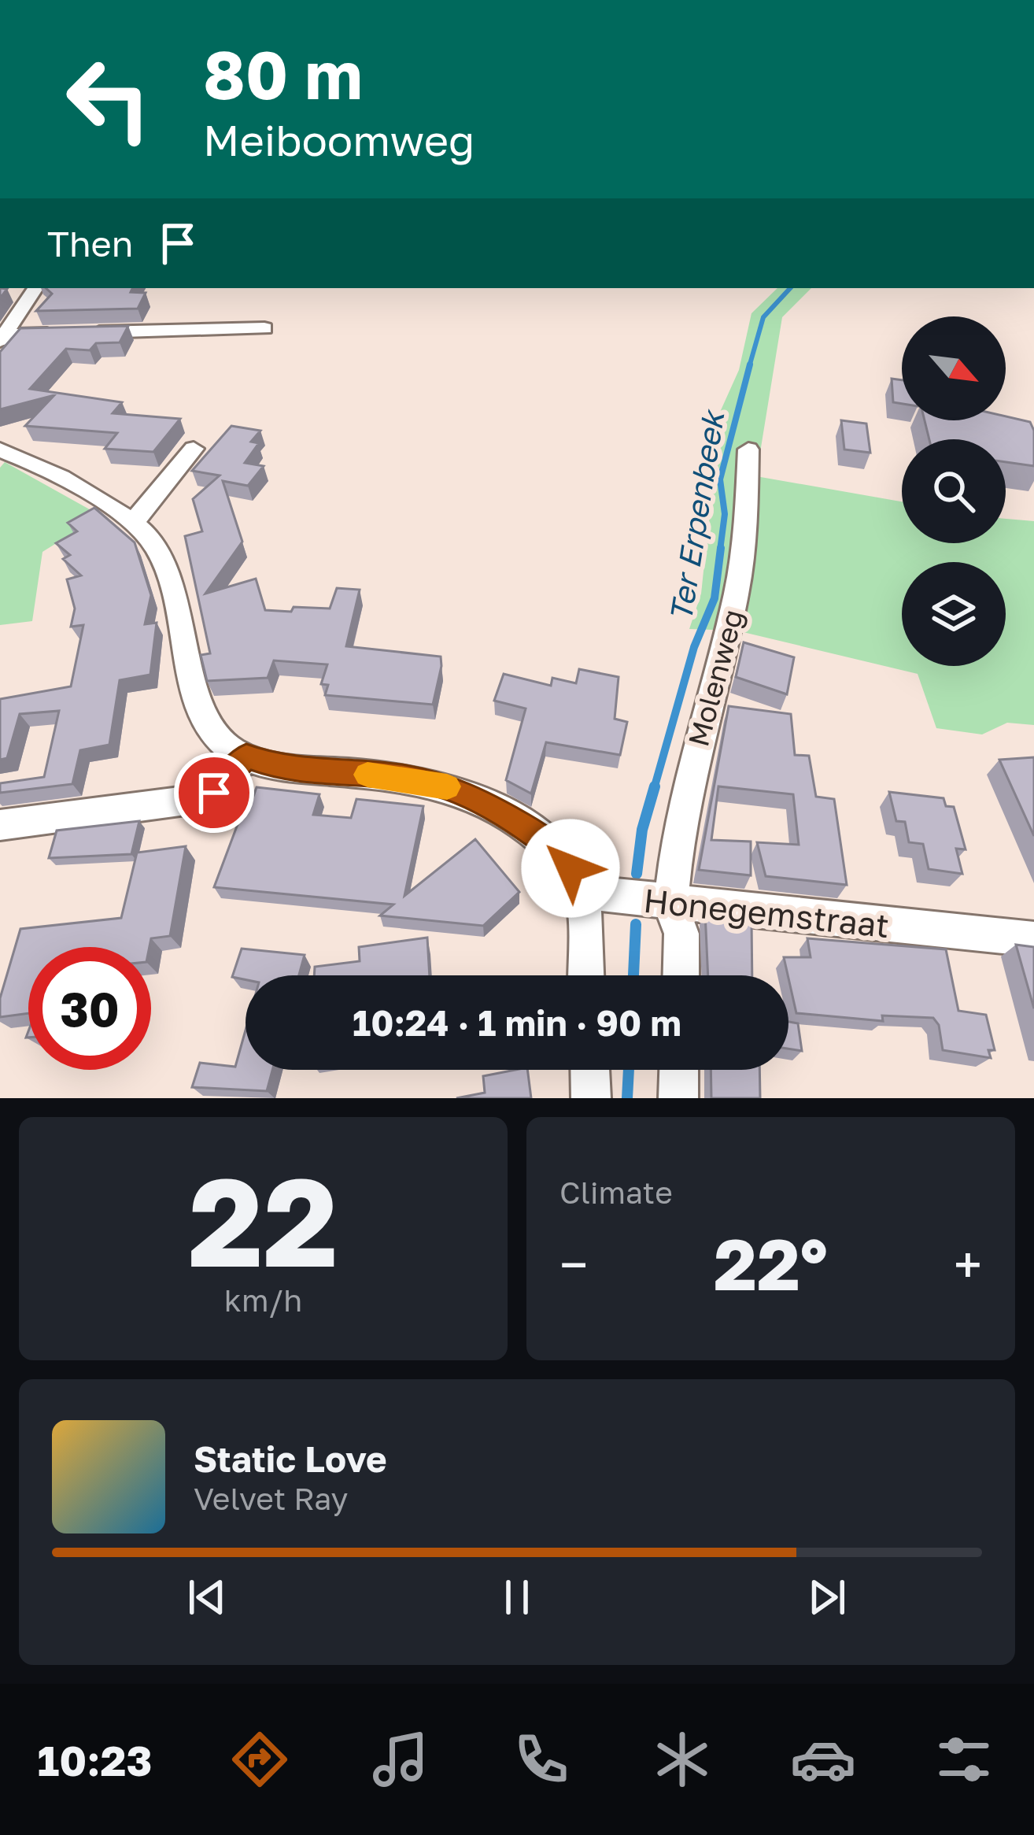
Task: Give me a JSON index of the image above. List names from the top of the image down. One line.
{"streets":{"street":["Molenweg","Honegemstraat"]},"crossings":[["Molenweg","Honegemstraat"]],"water":["Ter Erpenbeek"],"north":"bottom right","page":{"turn":["80 m","Meiboomweg"],"then":"Then","limit":"30","trip":"10:24 · 1 min · 90 m","tile":[["22","km/h"],"Climate"],"heat":["−","22°","+"],"song":["Static Love","Velvet Ray"],"tabs":"10:23"}}
